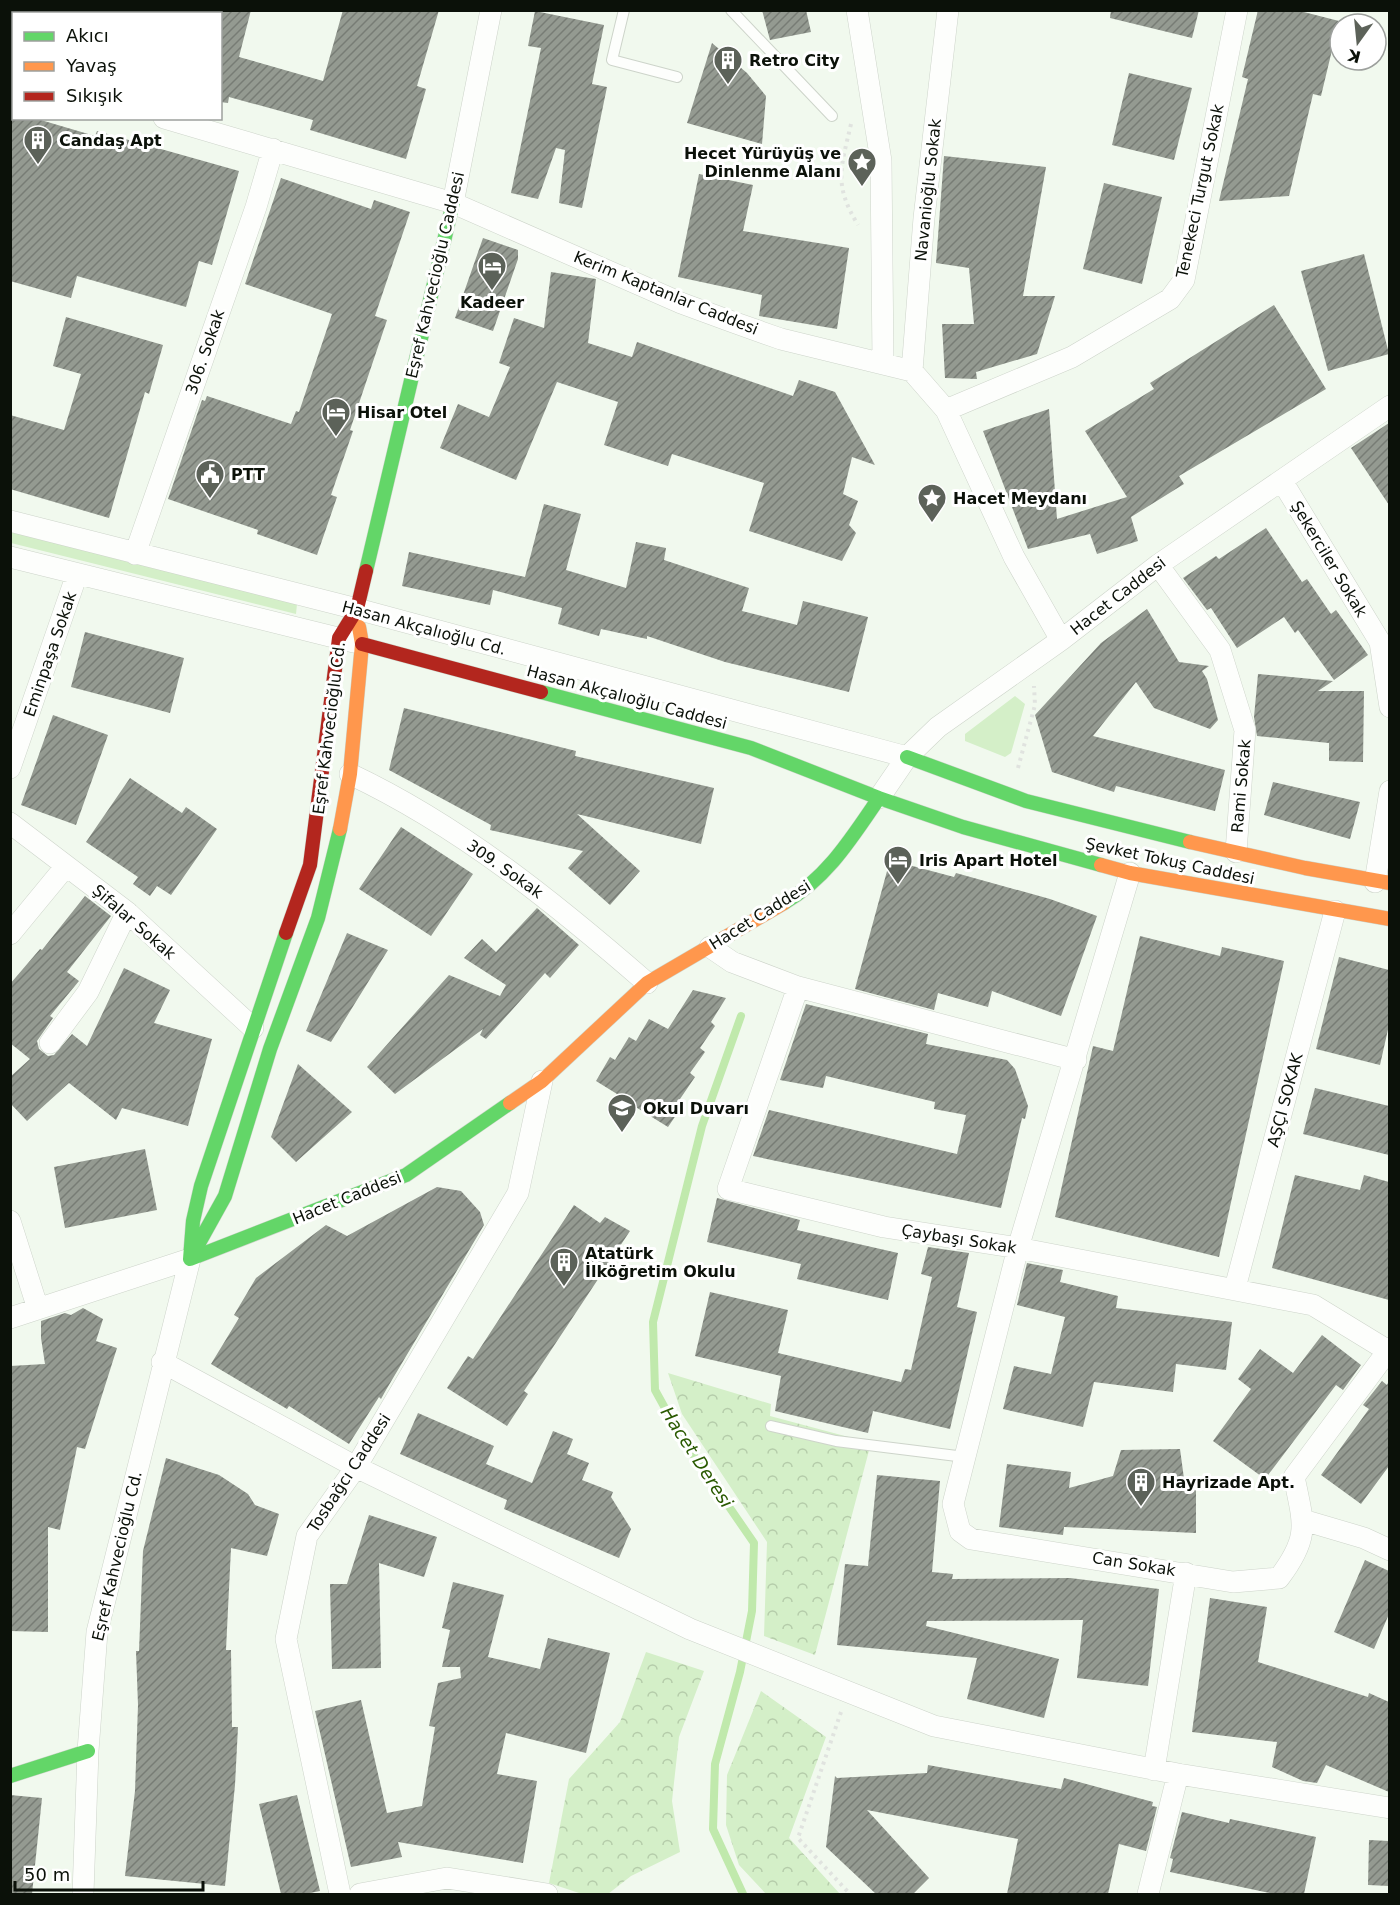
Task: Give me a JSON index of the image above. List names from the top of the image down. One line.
{"streets":{"street":["Navanioğlu Sokak","Tenekeci Turgut Sokak","Eşref Kahvecioğlu Caddesi","Kerim Kaptanlar Caddesi","306. Sokak","Şekerciler Sokak","Hacet Caddesi","Hasan Akçalıoğlu Cd.","Eminpaşa Sokak","Hasan Akçalıoğlu Caddesi","Eşref Kahvecioğlu Cd.","Rami Sokak","Şevket Tokuş Caddesi","309. Sokak","Şifalar Sokak","AŞÇI SOKAK","Çaybaşı Sokak","Tosbağcı Caddesi","Can Sokak"]},"crossings":[["Navanioğlu Sokak","Kerim Kaptanlar Caddesi"],["Eşref Kahvecioğlu Caddesi","Kerim Kaptanlar Caddesi"],["Eşref Kahvecioğlu Caddesi","Hasan Akçalıoğlu Cd."],["Eşref Kahvecioğlu Caddesi","Eşref Kahvecioğlu Cd."],["Kerim Kaptanlar Caddesi","306. Sokak"],["306. Sokak","Hasan Akçalıoğlu Cd."],["Şekerciler Sokak","Hacet Caddesi"],["Hacet Caddesi","Hasan Akçalıoğlu Cd."],["Hacet Caddesi","Hasan Akçalıoğlu Caddesi"],["Hacet Caddesi","Eşref Kahvecioğlu Cd."],["Hacet Caddesi","Rami Sokak"],["Hacet Caddesi","Şevket Tokuş Caddesi"],["Hacet Caddesi","309. Sokak"],["Hacet Caddesi","Tosbağcı Caddesi"],["Hasan Akçalıoğlu Cd.","Eminpaşa Sokak"],["Hasan Akçalıoğlu Cd.","Hasan Akçalıoğlu Caddesi"],["Hasan Akçalıoğlu Cd.","Eşref Kahvecioğlu Cd."],["Hasan Akçalıoğlu Cd.","Şevket Tokuş Caddesi"],["Hasan Akçalıoğlu Caddesi","Eşref Kahvecioğlu Cd."],["Hasan Akçalıoğlu Caddesi","Şevket Tokuş Caddesi"],["Eşref Kahvecioğlu Cd.","309. Sokak"],["Eşref Kahvecioğlu Cd.","Şifalar Sokak"],["Rami Sokak","Şevket Tokuş Caddesi"],["Şevket Tokuş Caddesi","AŞÇI SOKAK"],["AŞÇI SOKAK","Çaybaşı Sokak"]],"water":["Hacet Deresi"],"places":{"building":["Retro City","Candaş Apt","Atatürk İlköğretim Okulu","Hayrizade Apt."],"place":["Hecet Yürüyüş ve Dinlenme Alanı","Hacet Meydanı"],"hotel":["Kadeer","Hisar Otel","Iris Apart Hotel"],"public building":["PTT"],"school or university":["Okul Duvarı"]},"legend":["Akıcı","Yavaş","Sıkışık"],"scale_bar":"50 m","north":"bottom"}
